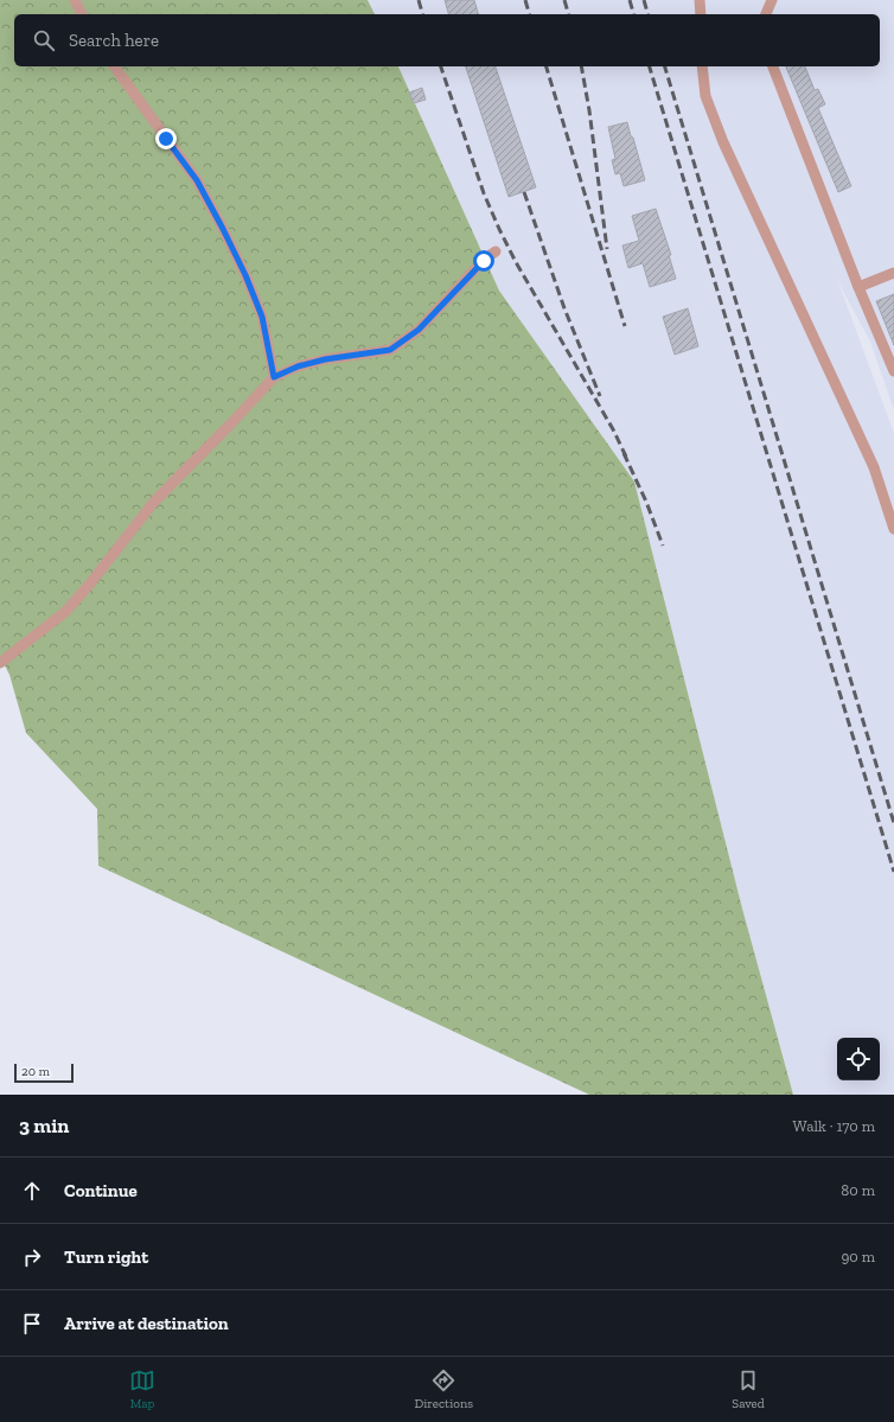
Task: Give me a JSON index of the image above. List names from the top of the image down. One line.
{"scale_bar":"20 m","page":{"search":"Search here","scale":"20 m","heading":["3 min","Walk · 170 m"],"list":[["Continue","80 m"],["Turn right","90 m"],"Arrive at destination"],"nav":["Map","Directions","Saved"]}}
